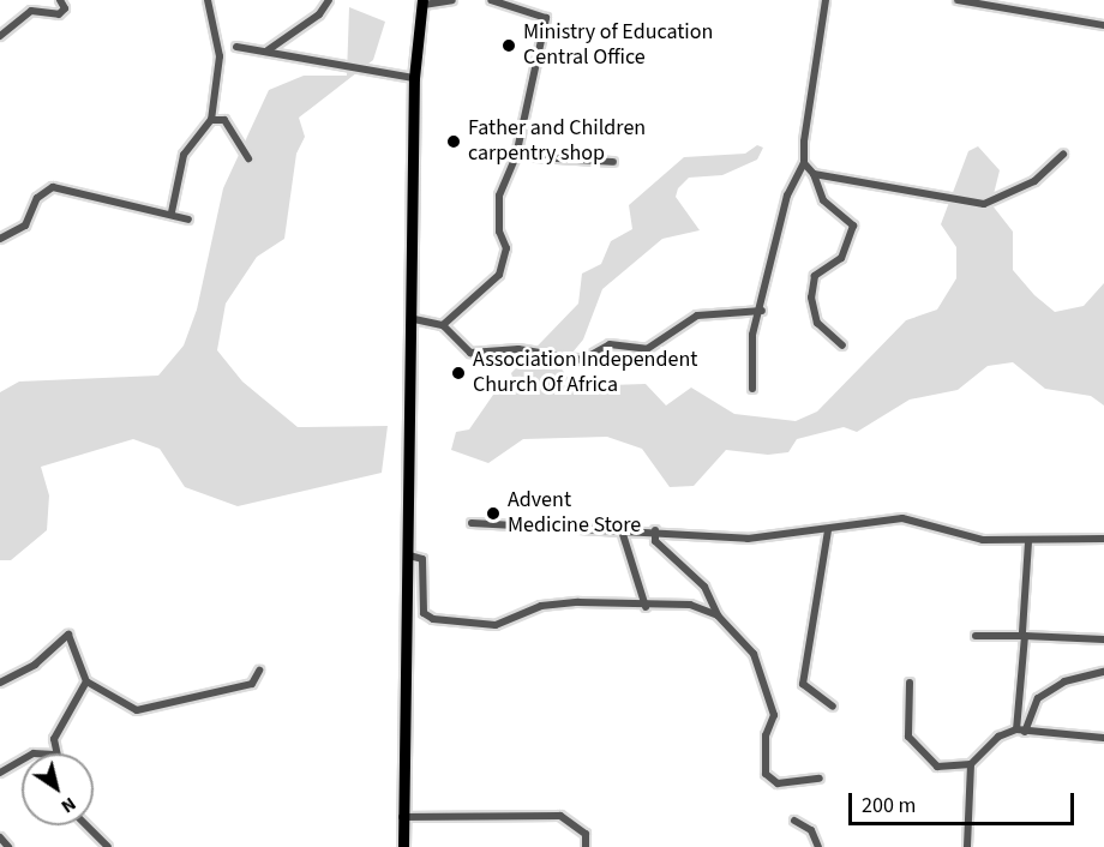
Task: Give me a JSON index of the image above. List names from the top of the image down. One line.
{"places":["Ministry of Education Central Office","Father and Children carpentry shop","Association Independent Church Of Africa","Advent Medicine Store"],"scale_bar":"200 m","north":"bottom right"}
